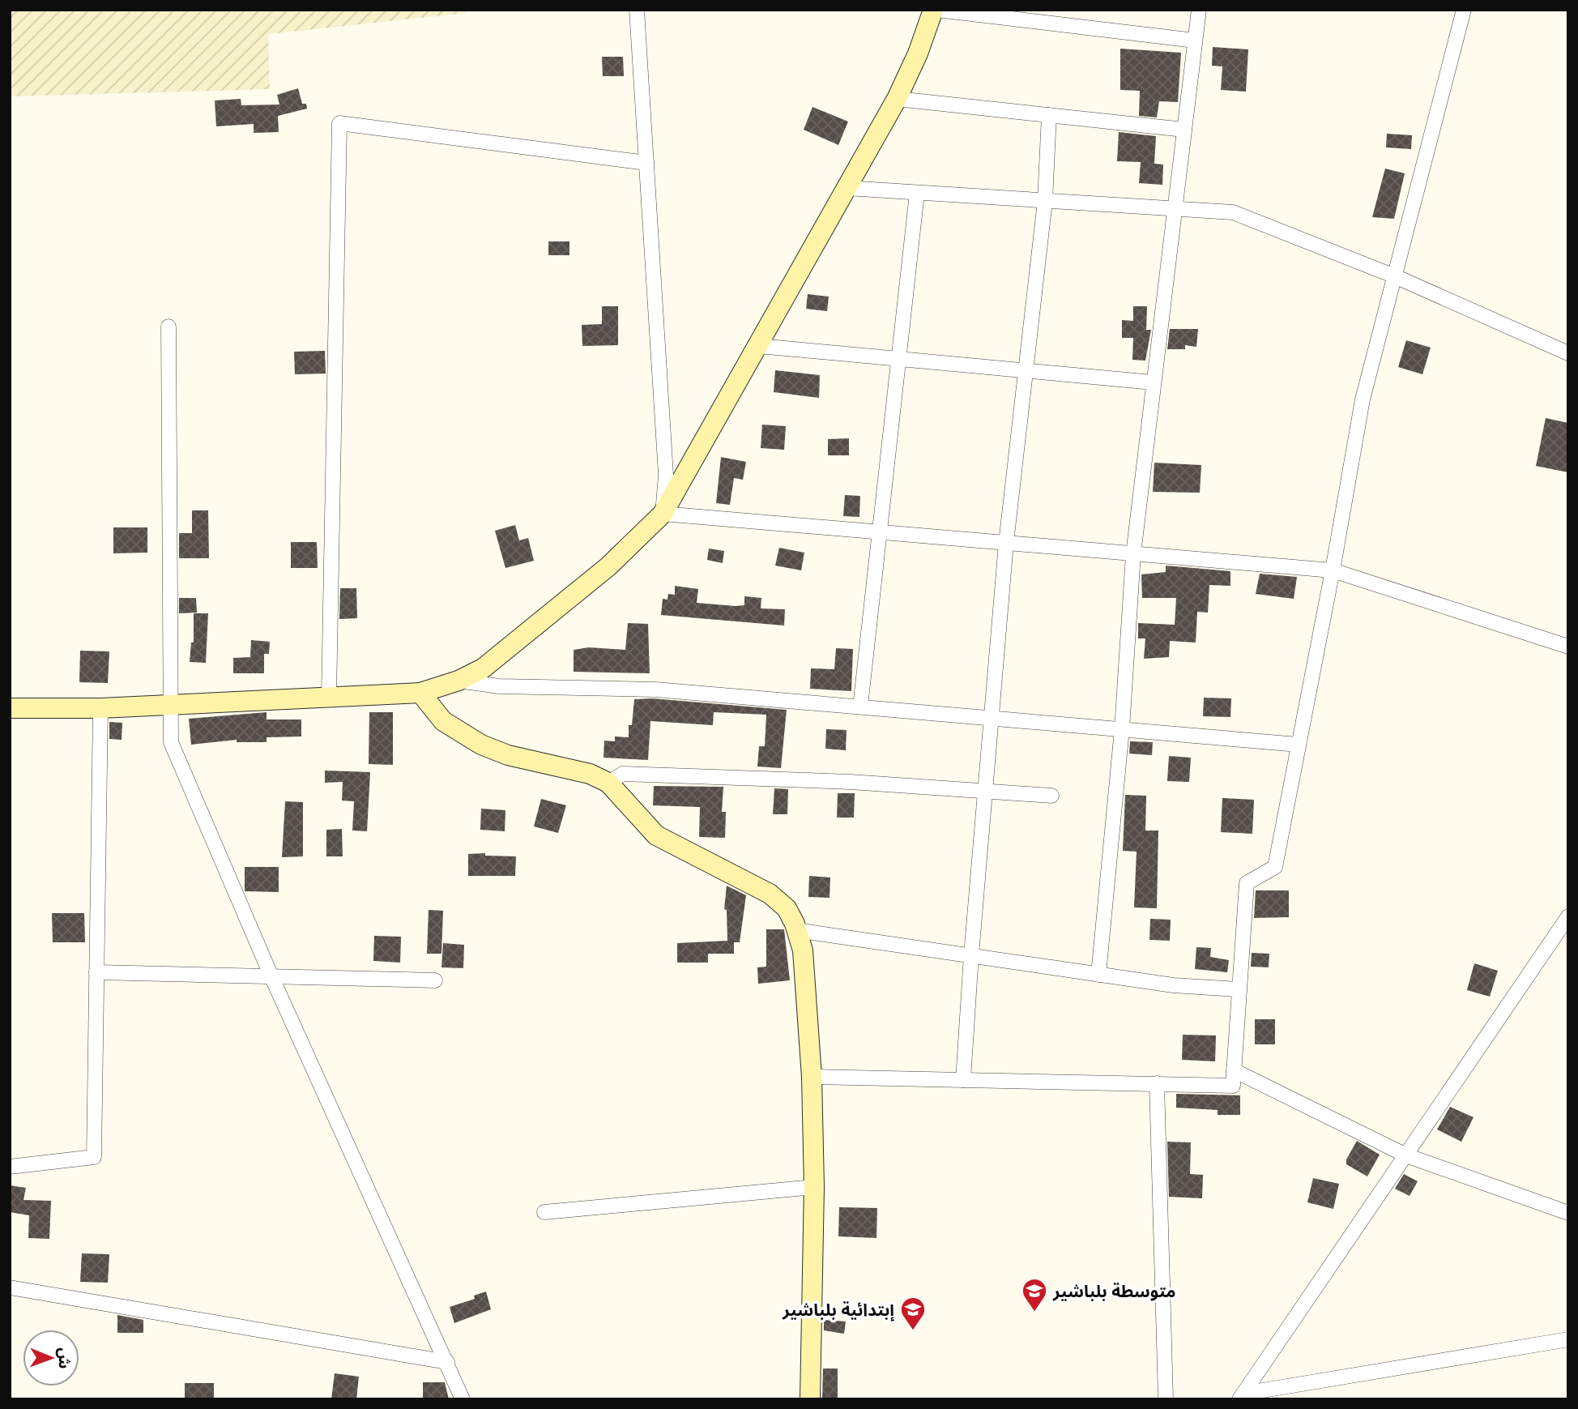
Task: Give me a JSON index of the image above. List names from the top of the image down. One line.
{"places":{"school or university":["متوسطة بلباشير","إبتدائية بلباشير"]},"north":"right"}
